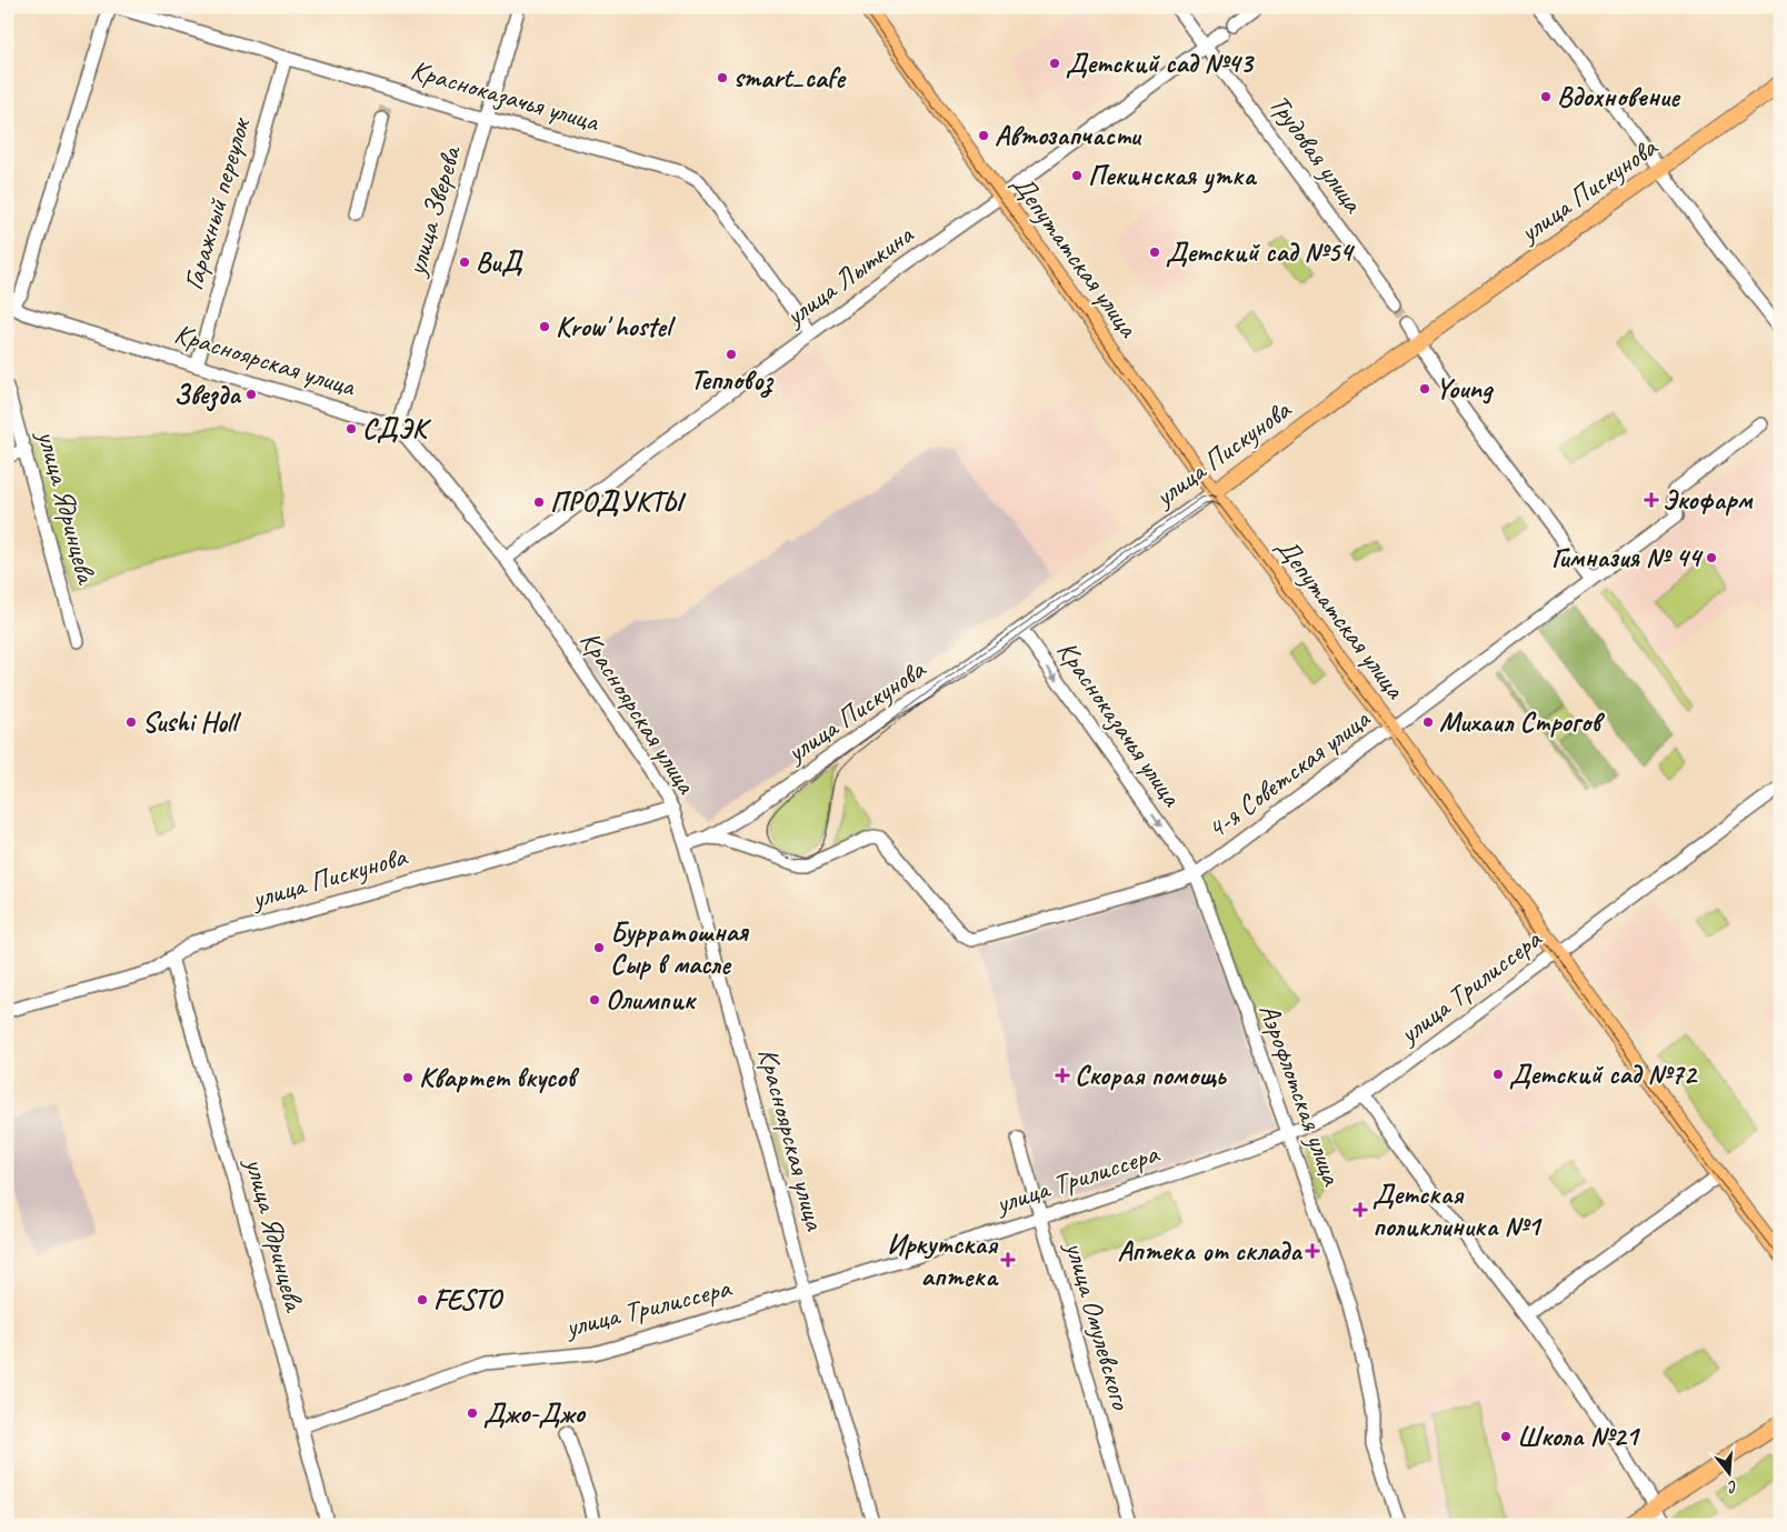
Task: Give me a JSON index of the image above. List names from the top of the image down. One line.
{"streets":{"main road":["улица Пискунова","Депутатская улица"],"street":["Красноказачья улица","Трудовая улица","Гаражный переулок","улица Зверева","улица Лыткина","Красноярская улица","улица Ядринцева","4-я Советская улица","улица Трилиссера","Аэрофлотская улица","улица Омулевского"]},"crossings":[["Красноказачья улица","улица Пискунова"],["Красноказачья улица","Гаражный переулок"],["Красноказачья улица","улица Зверева"],["Красноказачья улица","улица Лыткина"],["Красноказачья улица","4-я Советская улица"],["Красноказачья улица","Аэрофлотская улица"],["Трудовая улица","улица Лыткина"],["улица Пискунова","Депутатская улица"],["улица Пискунова","Красноярская улица"],["улица Пискунова","улица Ядринцева"],["улица Пискунова","4-я Советская улица"],["Гаражный переулок","Красноярская улица"],["улица Зверева","Красноярская улица"],["Депутатская улица","улица Лыткина"],["Депутатская улица","4-я Советская улица"],["Депутатская улица","улица Трилиссера"],["улица Лыткина","Красноярская улица"],["Красноярская улица","улица Трилиссера"],["улица Ядринцева","улица Трилиссера"],["4-я Советская улица","Аэрофлотская улица"],["улица Трилиссера","Аэрофлотская улица"],["улица Трилиссера","улица Омулевского"]],"places":{"other":["Детский сад №43","smart_cafe","Вдохновение","Автозапчасти","Пекинская утка","Детский сад №54","ВиД","Krow' hostel","Тепловоз","Young","Звезда","СДЭК","ПРОДУКТЫ","Гимназия № 44","Sushi Holl","Михаил Строгов","Бурратошная Сыр в масле","Олимпик","Детский сад №72","Квартет вкусов","FESTO","Джо-Джо","Школа №21"],"health":["Экофарм","Скорая помощь","Детская поликлиника №1","Аптека от склада","Иркутская аптека"]},"north":"bottom"}
